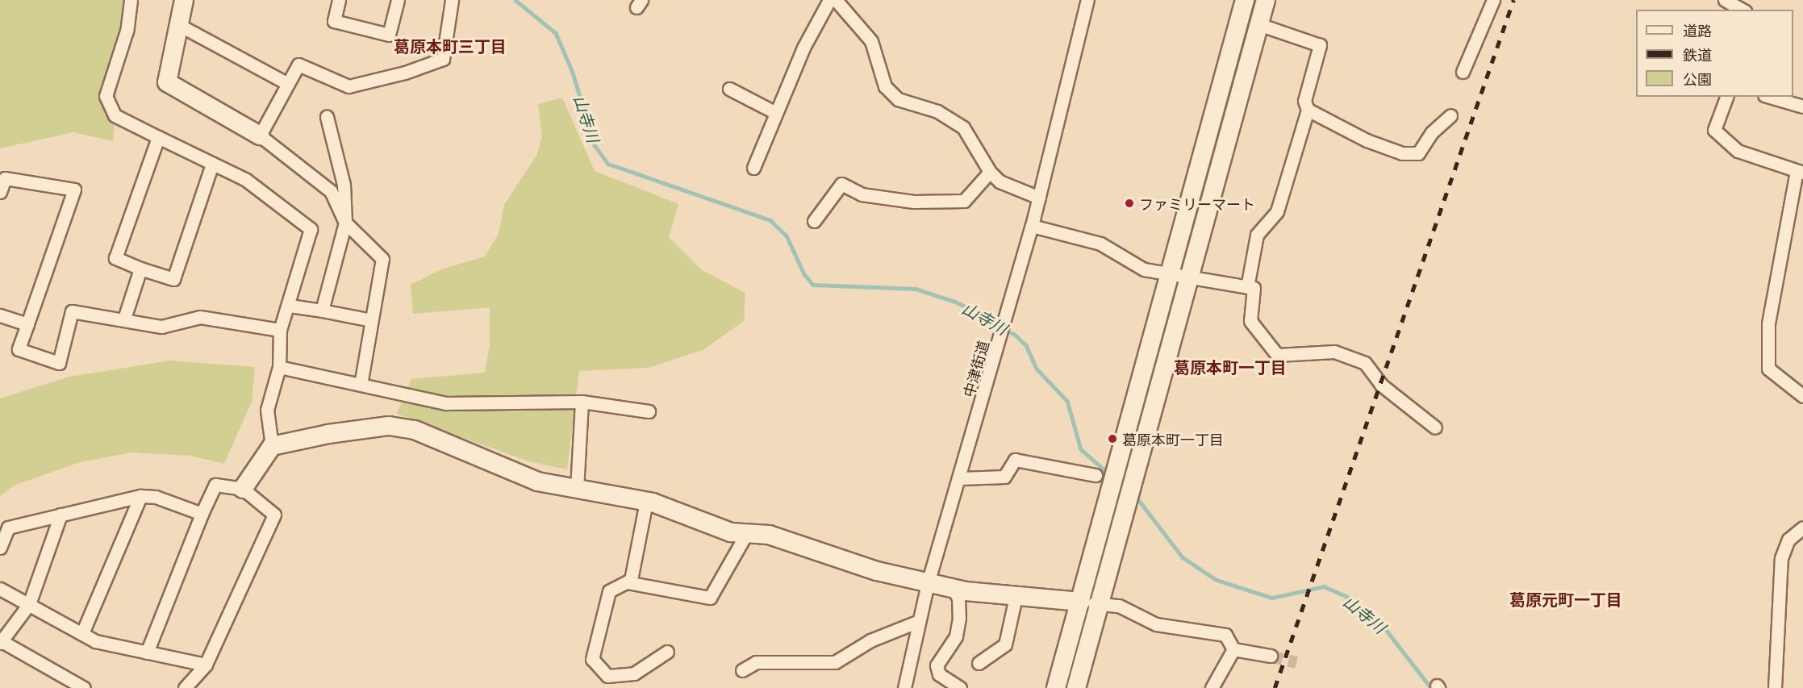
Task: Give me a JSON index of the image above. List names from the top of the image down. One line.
{"streets":{"street":["中津街道"]},"districts":["葛原本町三丁目","葛原本町一丁目","葛原元町一丁目"],"water":["山寺川"],"places":["ファミリーマート","葛原本町一丁目"],"legend":["道路","鉄道","公園"]}
